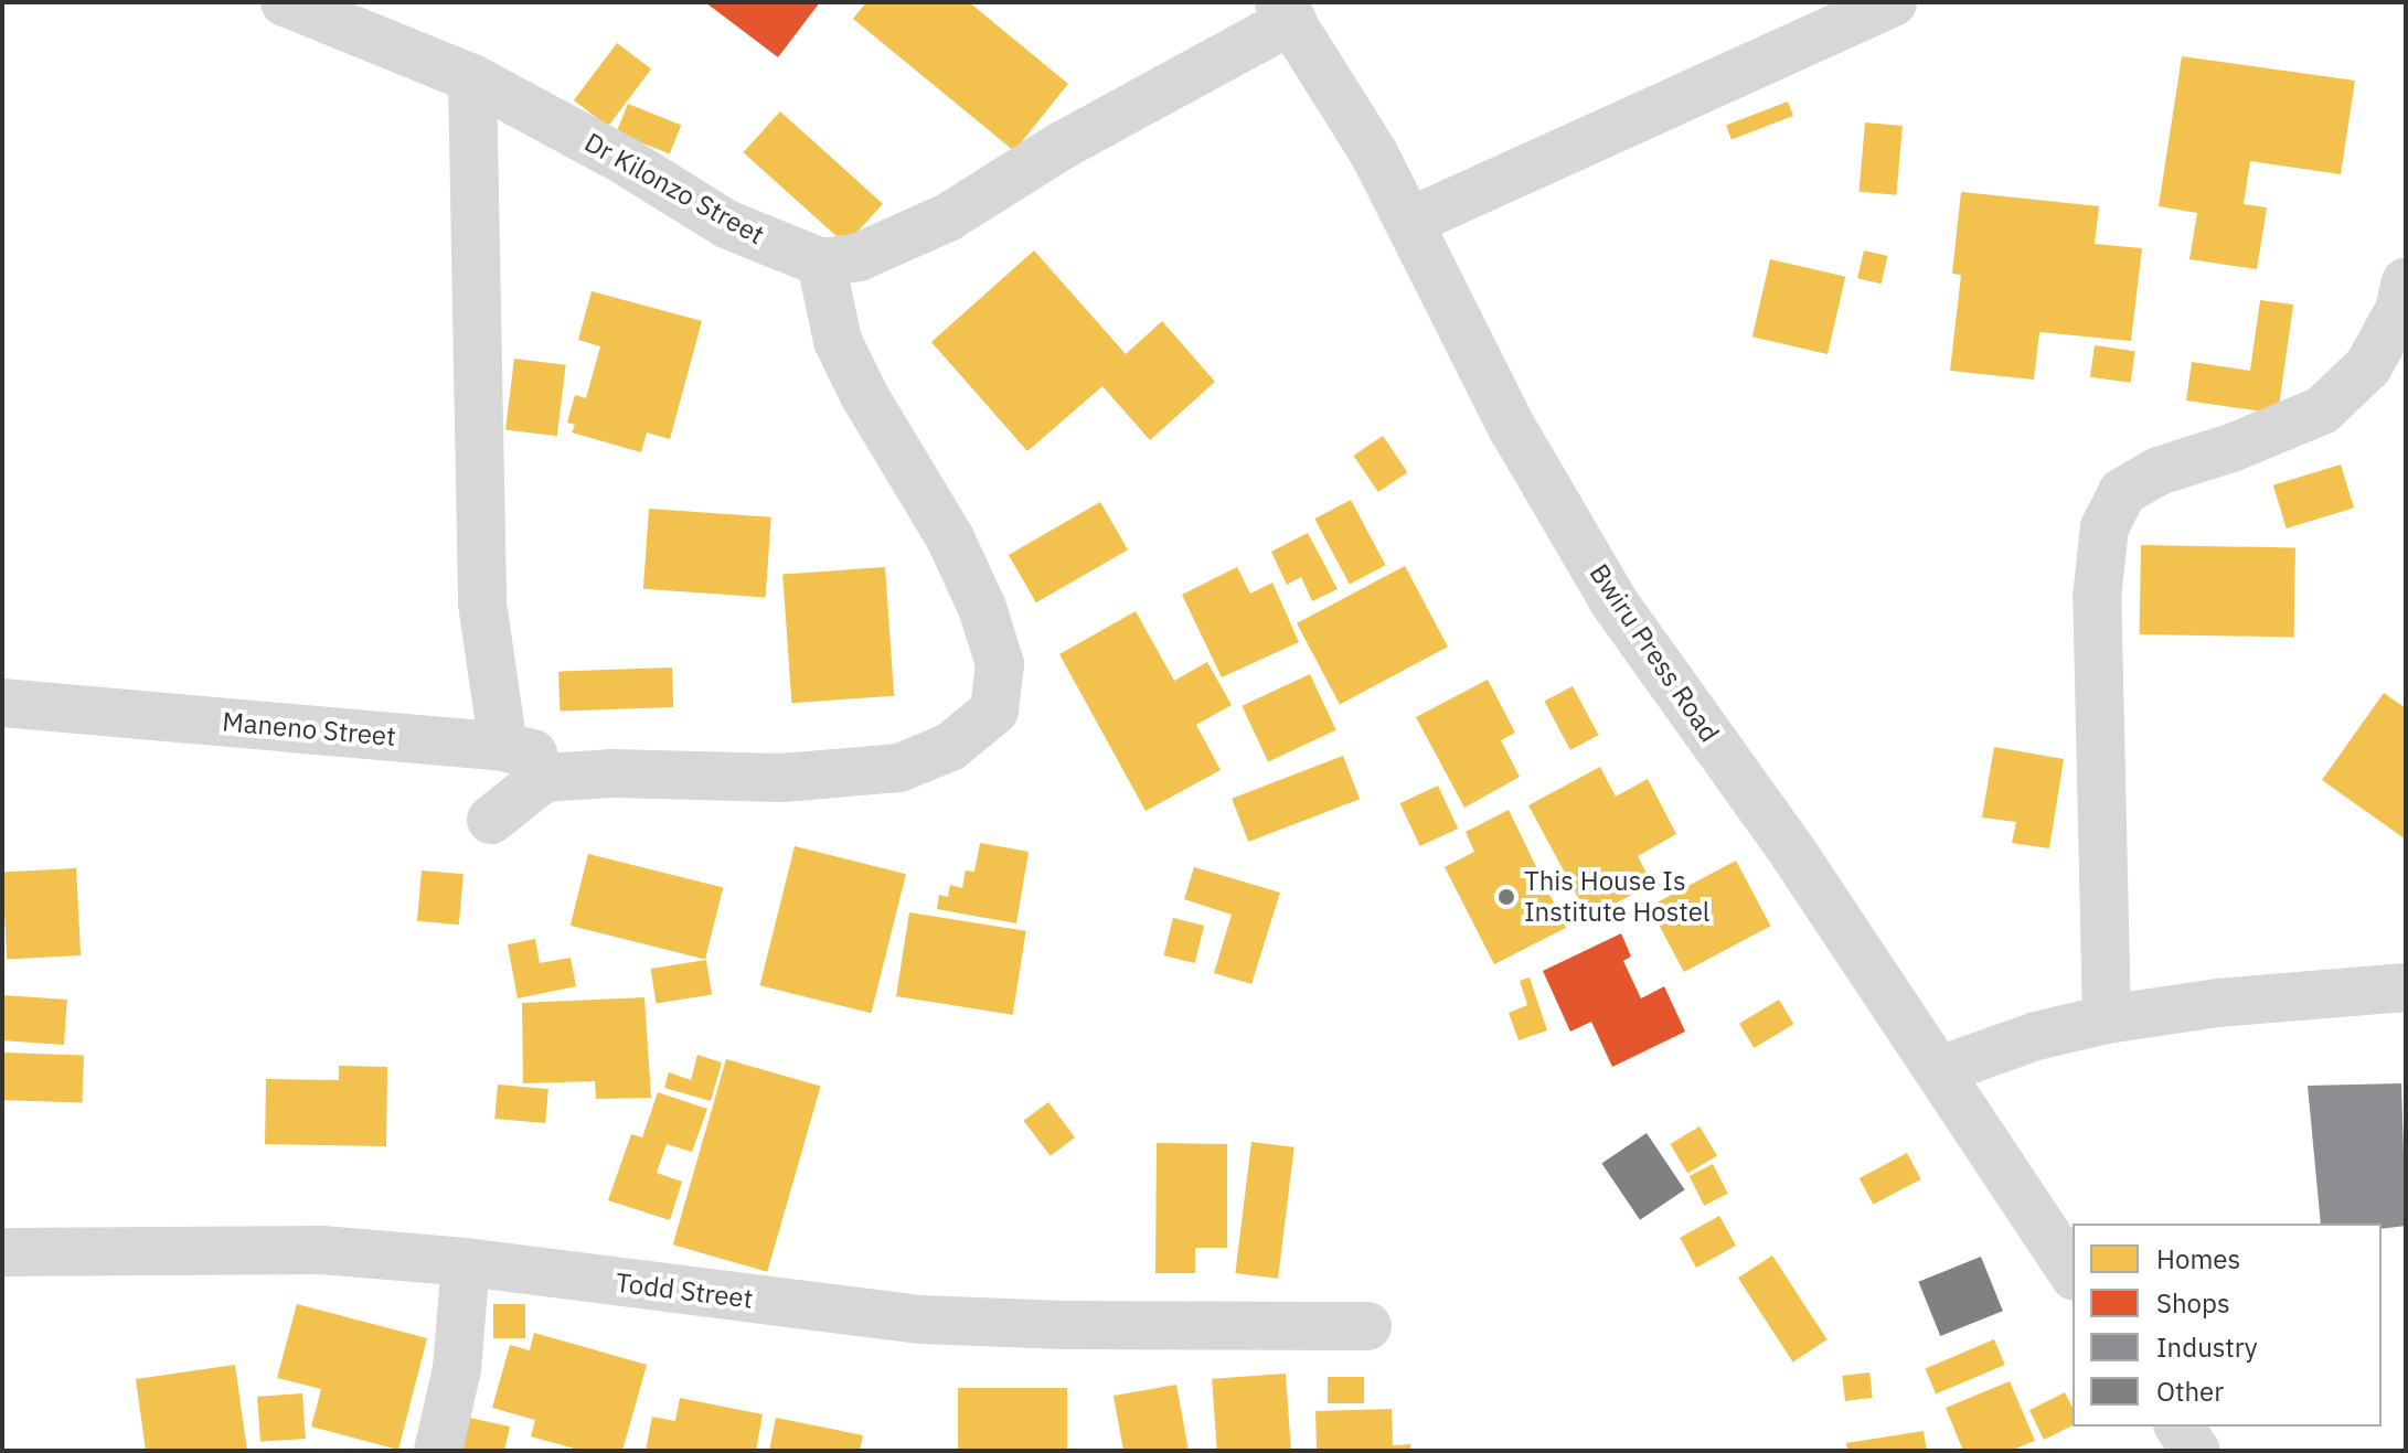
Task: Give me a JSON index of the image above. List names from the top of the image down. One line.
{"streets":{"street":["Dr Kilonzo Street","Bwiru Press Road","Maneno Street","Todd Street"]},"places":["This House Is Institute Hostel"],"legend":["Homes","Shops","Industry","Other"]}
